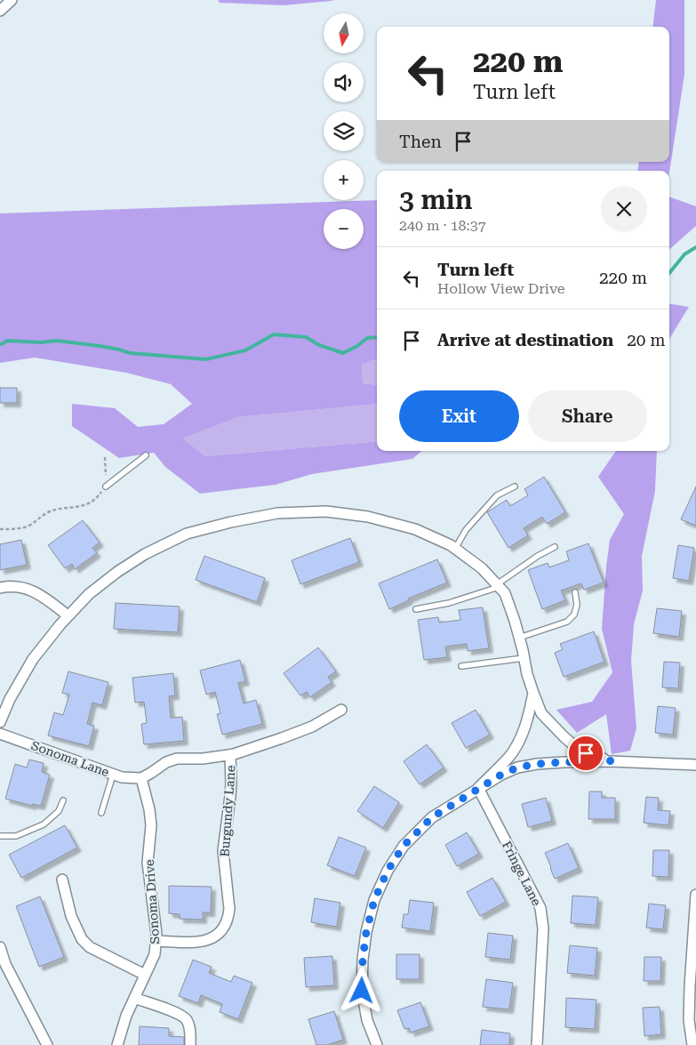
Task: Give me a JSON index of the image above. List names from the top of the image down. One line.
{"streets":{"street":["Sonoma Lane","Burgundy Lane","Fringe Lane","Sonoma Drive"]},"crossings":[["Sonoma Lane","Sonoma Drive"],["Burgundy Lane","Sonoma Drive"]],"north":"bottom","page":{"map_buttons":["+","−"],"turn":["220 m","Turn left"],"then":"Then","heading":["3 min","240 m · 18:37"],"list":[{"name":"Turn left","note":"Hollow View Drive","value":"220 m"},{"name":"Arrive at destination","value":"20 m"}],"buttons":["Exit","Share"]}}
